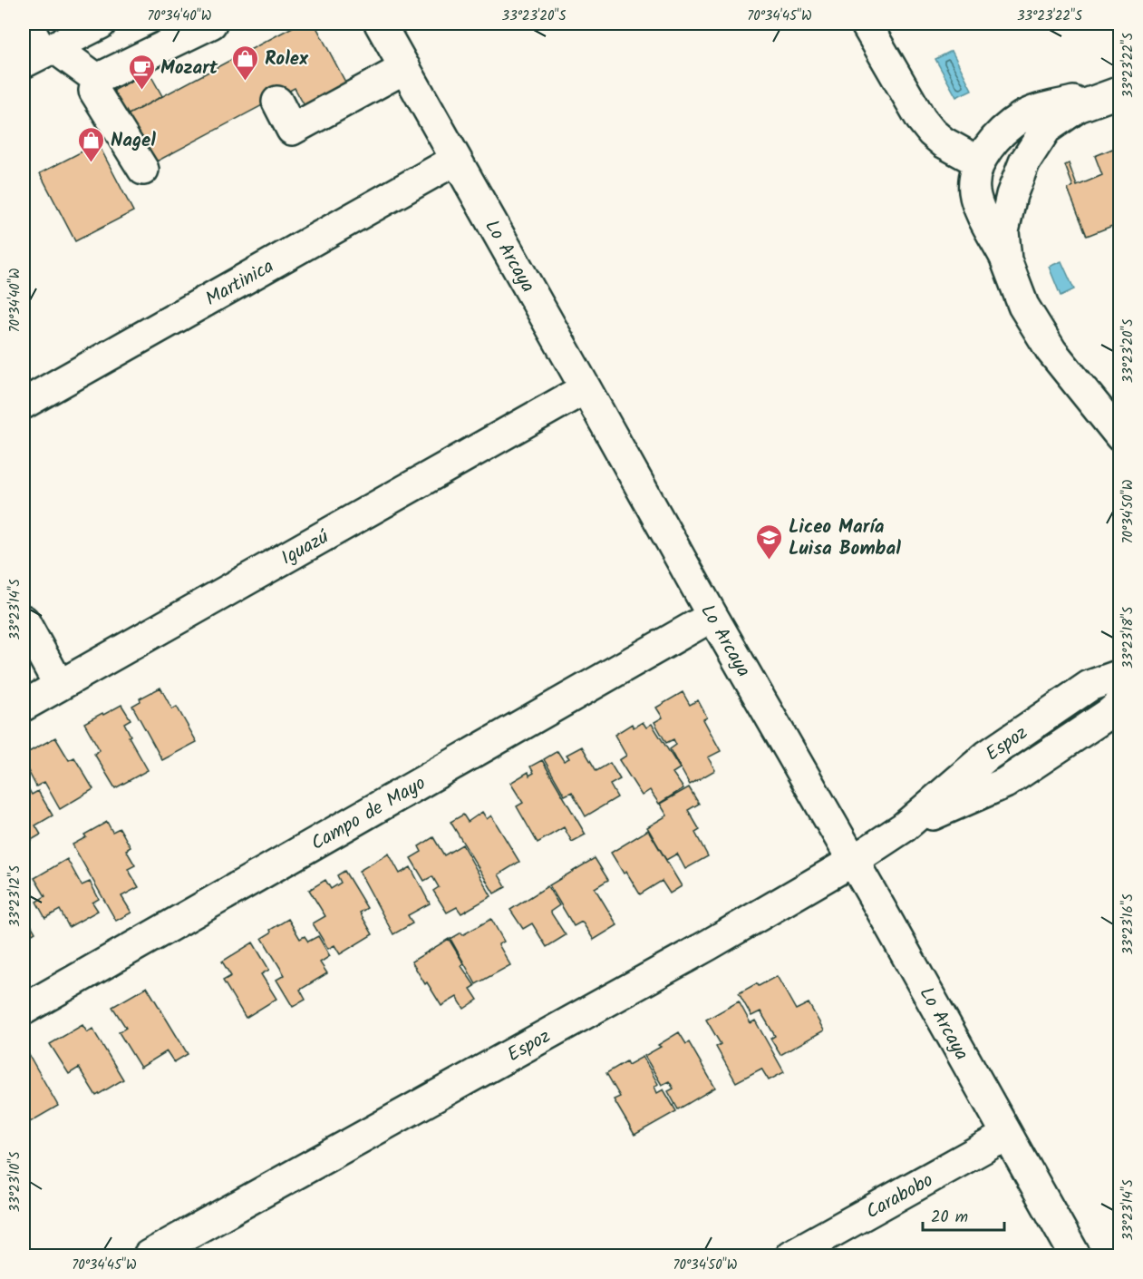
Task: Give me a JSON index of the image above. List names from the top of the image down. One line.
{"streets":{"street":["Lo Arcaya","Martinica","Iguazú","Espoz","Campo de Mayo","Carabobo"]},"crossings":[["Lo Arcaya","Martinica"],["Lo Arcaya","Iguazú"],["Lo Arcaya","Espoz"],["Lo Arcaya","Campo de Mayo"],["Lo Arcaya","Carabobo"]],"places":{"shop":["Rolex","Nagel"],"cafe":["Mozart"],"school or university":["Liceo María Luisa Bombal"]},"scale_bar":"20 m","coordinates":["70°34'40\"W","33°23'20\"S","70°34'45\"W","33°23'22\"S","70°34'50\"W","33°23'14\"S","33°23'18\"S","33°23'12\"S","33°23'16\"S","33°23'10\"S"]}
